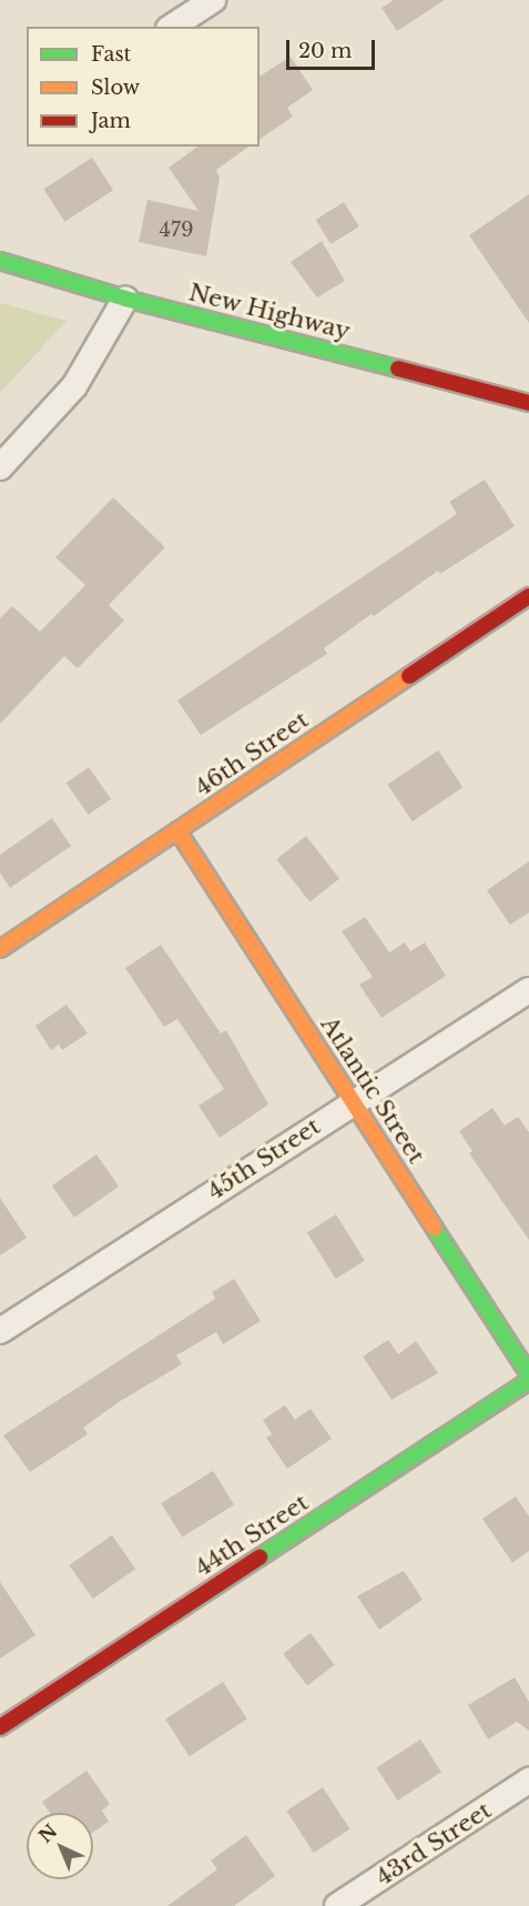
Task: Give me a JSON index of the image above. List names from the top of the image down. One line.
{"streets":{"street":["New Highway","46th Street","Atlantic Street","45th Street","44th Street","43rd Street"]},"crossings":[["46th Street","Atlantic Street"],["Atlantic Street","45th Street"]],"house_numbers":["479"],"legend":["Fast","Slow","Jam"],"scale_bar":"20 m","north":"top left"}
